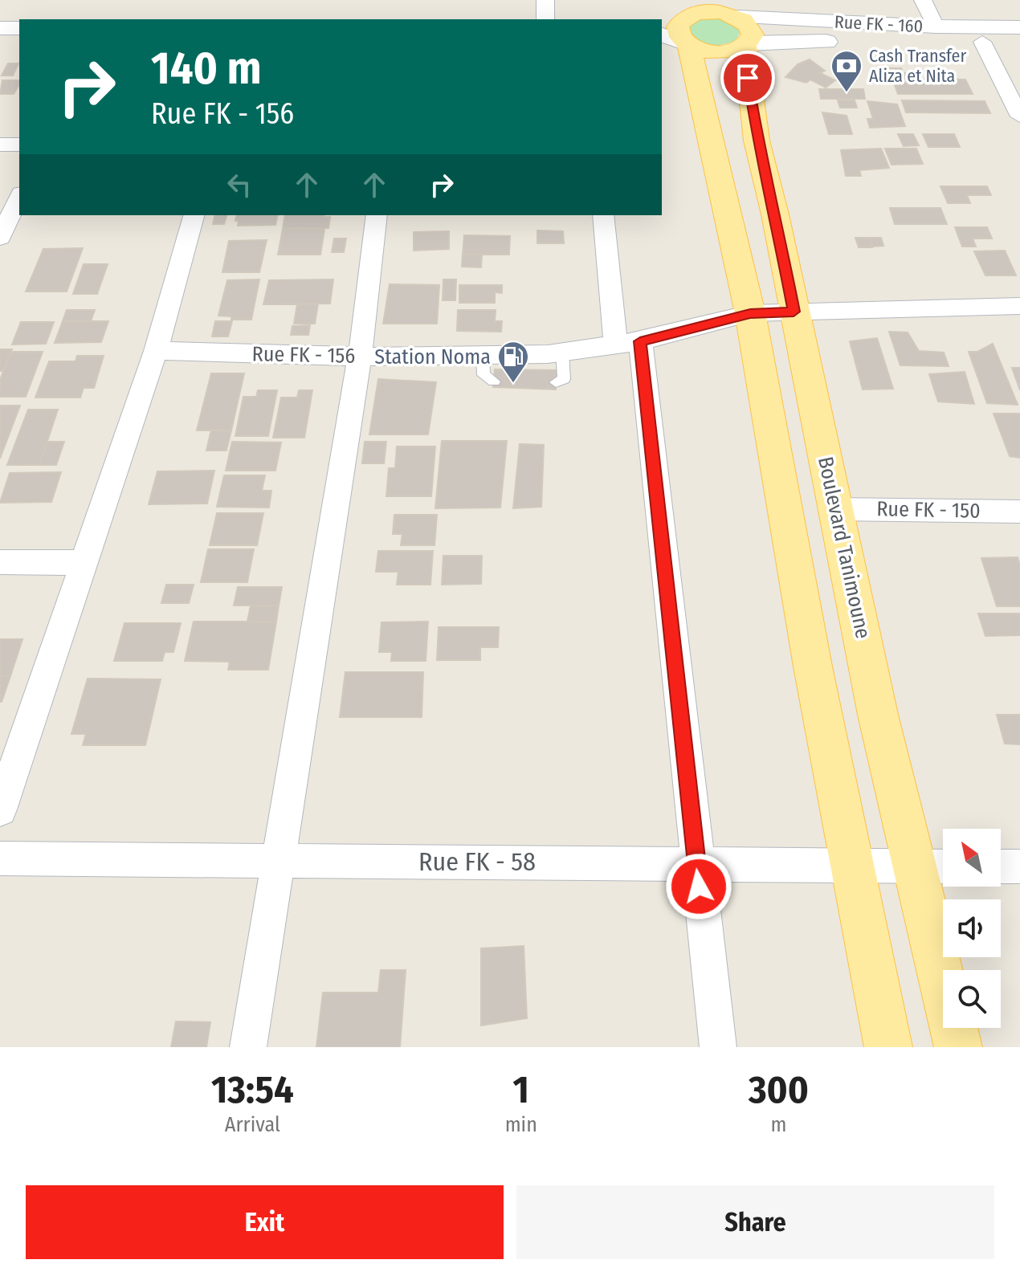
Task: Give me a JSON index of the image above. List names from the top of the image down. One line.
{"streets":{"main road":["Rue FK - 160","Boulevard Tanimoune"],"street":["Rue FK - 156","Rue FK - 150","Rue FK - 58"]},"crossings":[["Rue FK - 160","Boulevard Tanimoune"],["Rue FK - 156","Boulevard Tanimoune"],["Rue FK - 150","Boulevard Tanimoune"],["Boulevard Tanimoune","Rue FK - 58"]],"places":{"bank":["Cash Transfer Aliza et Nita"],"fuel station":["Station Noma"]},"north":"top left","page":{"turn":["140 m","Rue FK - 156"],"eta":["13:54","Arrival","1","min","300","m"],"buttons":["Exit","Share"]}}
